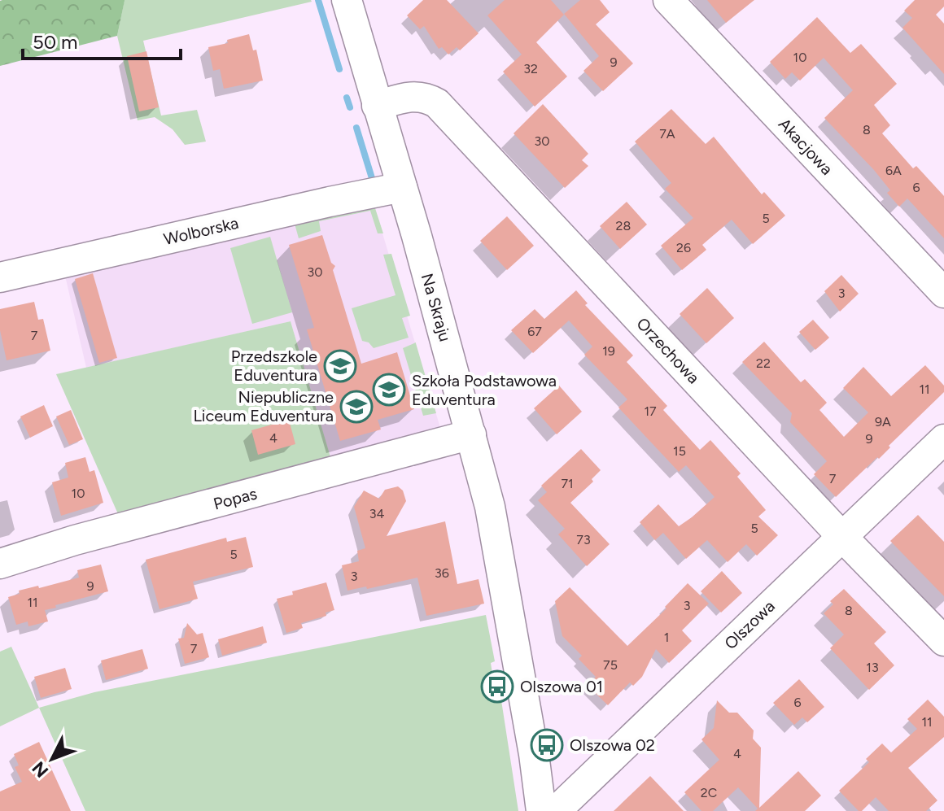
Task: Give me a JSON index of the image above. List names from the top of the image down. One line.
{"streets":{"street":["Akacjowa","Wolborska","Na Skraju","Orzechowa","Popas","Olszowa"]},"crossings":[["Wolborska","Na Skraju"],["Na Skraju","Orzechowa"],["Na Skraju","Popas"],["Orzechowa","Olszowa"]],"places":{"school or university":["Przedszkole Eduventura","Szkoła Podstawowa Eduventura","Niepubliczne Liceum Eduventura"],"bus stop":["Olszowa 01","Olszowa 02"]},"house_numbers":["10","9","32","8","7A","30","6A","6","5","28","26","30","3","67","7","19","22","11","17","9A","4","9","15","7","71","10","34","5","73","5","36","3","9","11","3","8","1","7","75","13","6","11","4","2C"],"scale_bar":"50 m","north":"bottom left"}
